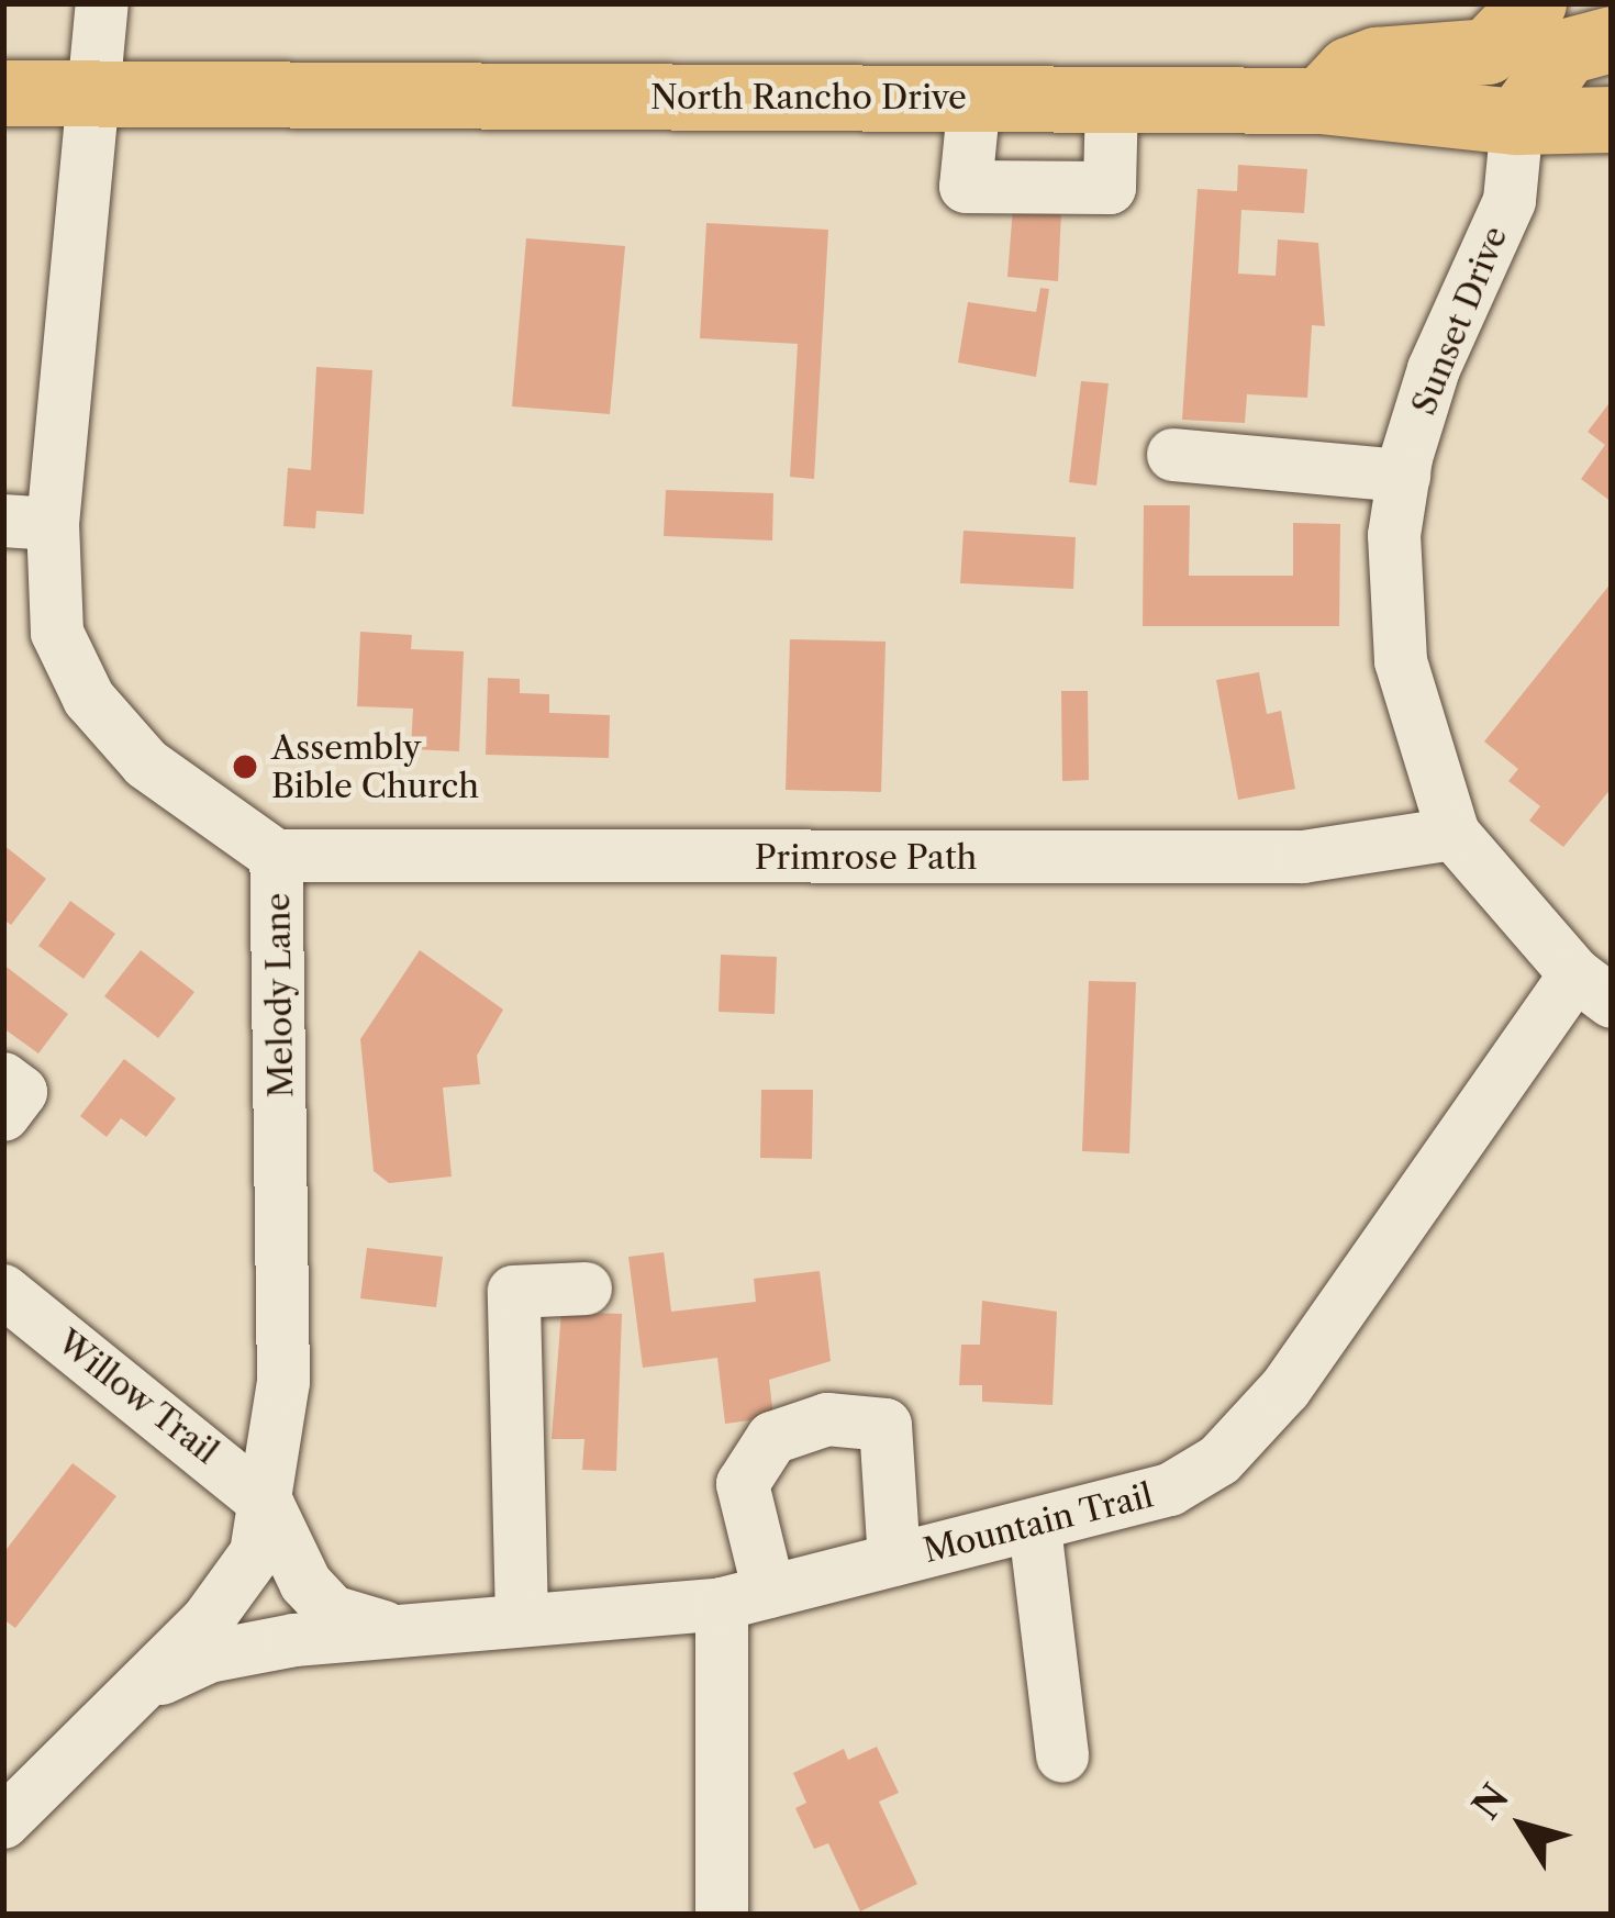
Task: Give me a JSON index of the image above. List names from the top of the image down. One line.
{"streets":{"main road":["North Rancho Drive"],"street":["Sunset Drive","Primrose Path","Melody Lane","Willow Trail","Mountain Trail"]},"crossings":[["North Rancho Drive","Sunset Drive"],["North Rancho Drive","Melody Lane"],["Sunset Drive","Primrose Path"],["Sunset Drive","Mountain Trail"],["Primrose Path","Melody Lane"],["Melody Lane","Willow Trail"],["Melody Lane","Mountain Trail"]],"places":["Assembly Bible Church"],"north":"top left"}
